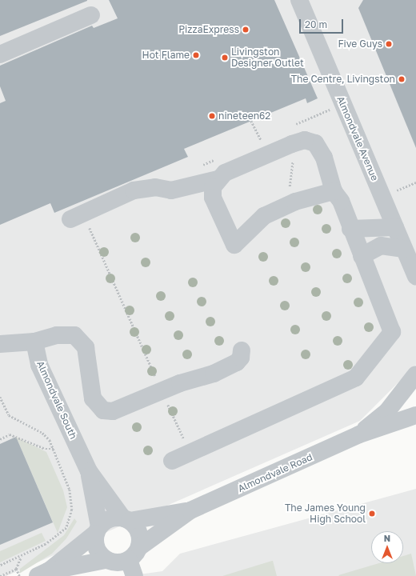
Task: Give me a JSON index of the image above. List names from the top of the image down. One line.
{"streets":{"street":["Almondvale Avenue","Almondvale South","Almondvale Road"]},"crossings":[["Almondvale South","Almondvale Road"]],"places":["PizzaExpress","Five Guys","Hot Flame","Livingston Designer Outlet","The Centre, Livingston","nineteen62","The James Young High School"],"scale_bar":"20 m","north":"top"}
